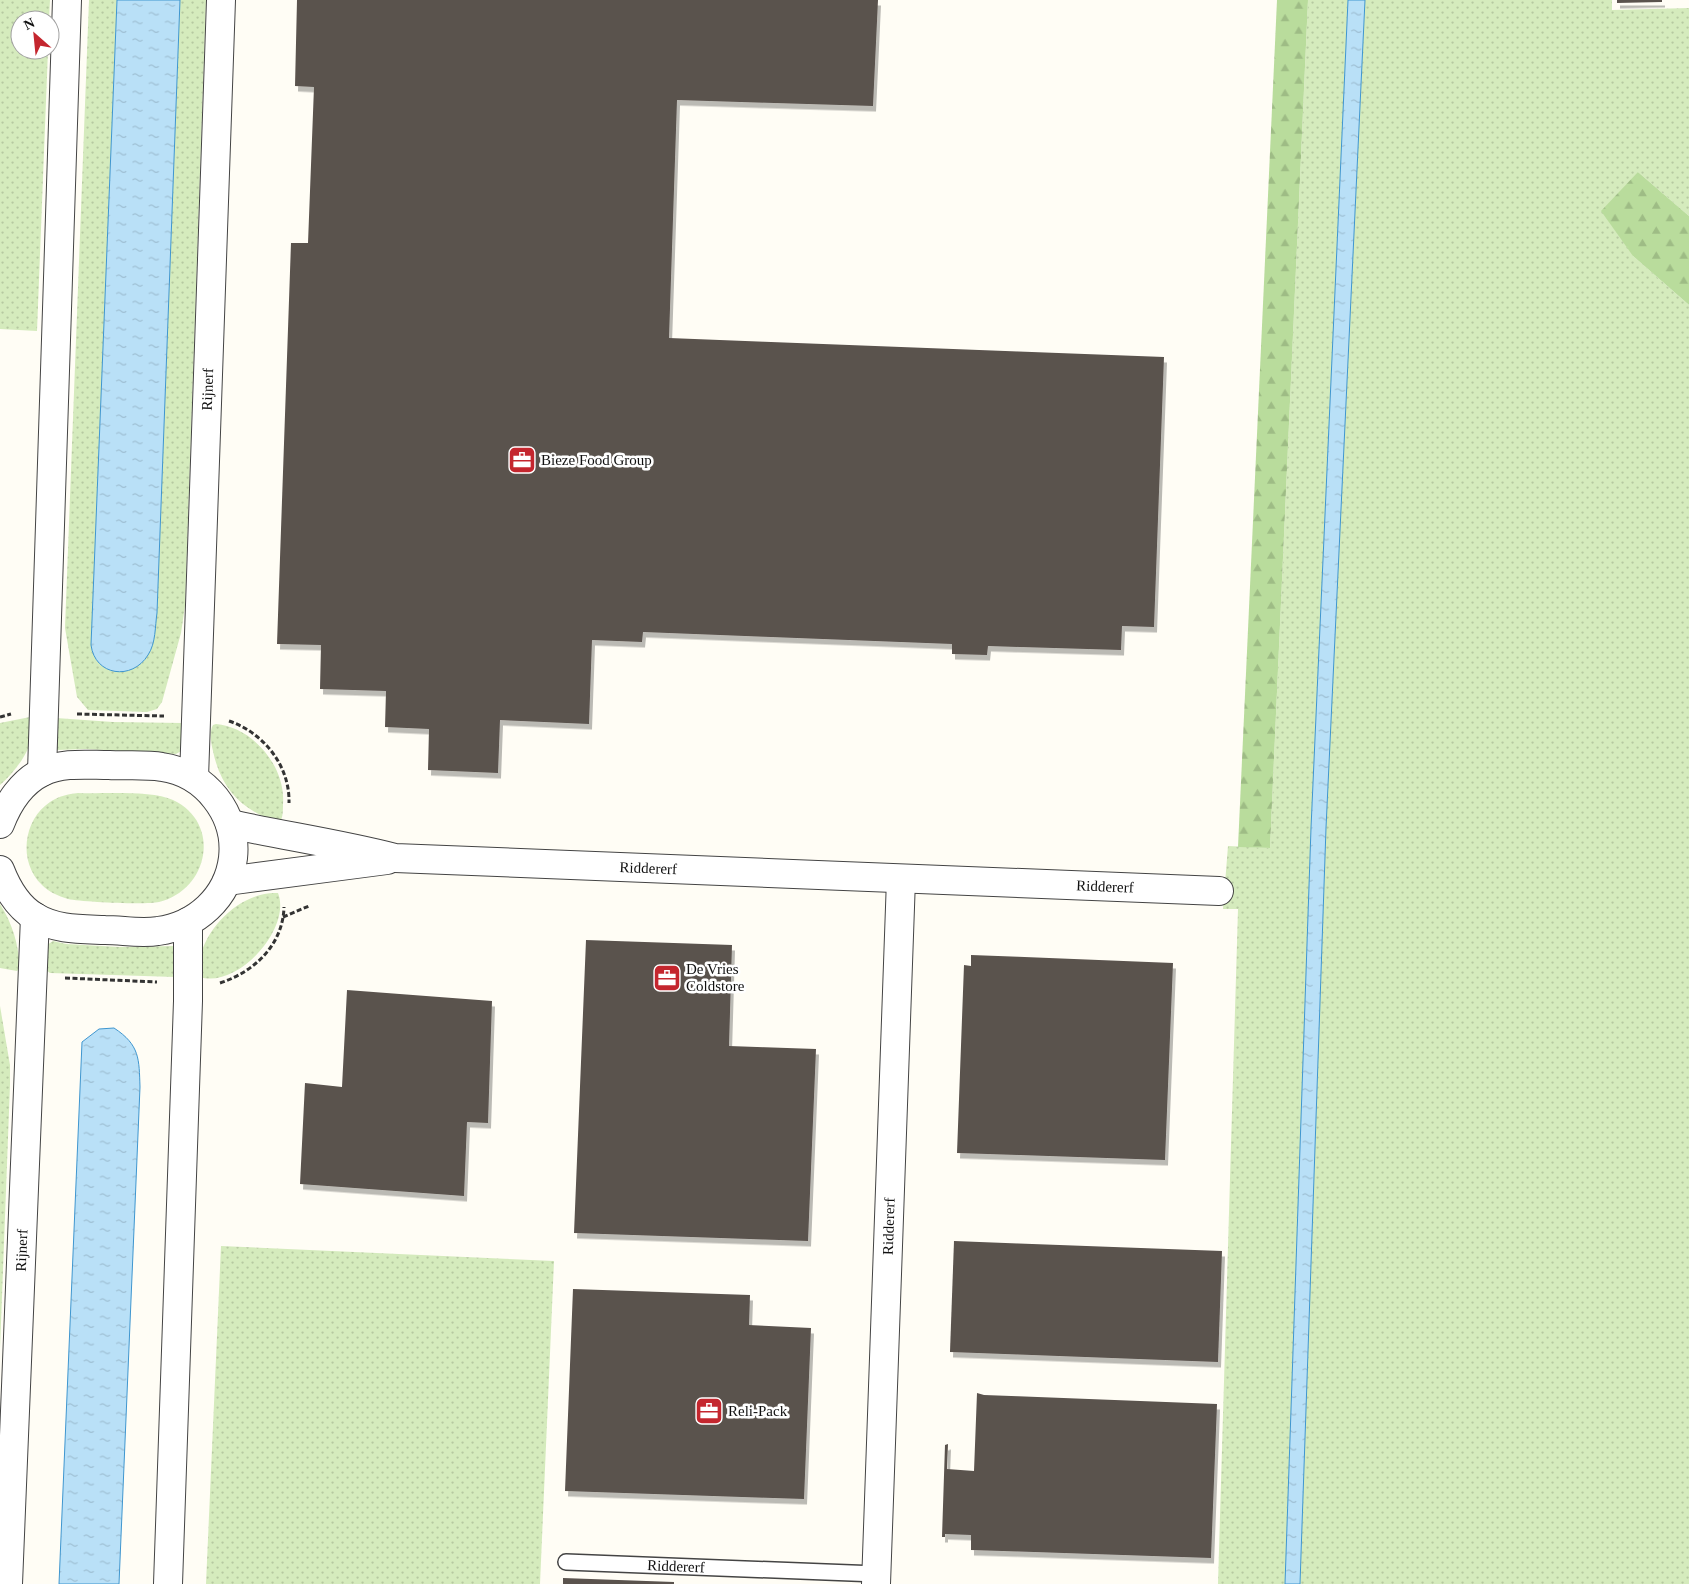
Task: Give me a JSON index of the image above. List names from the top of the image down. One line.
{"streets":{"street":["Rijnerf","Riddererf"]},"places":{"office":["Bieze Food Group","De Vries Coldstore","Reli-Pack"]},"north":"top left"}
